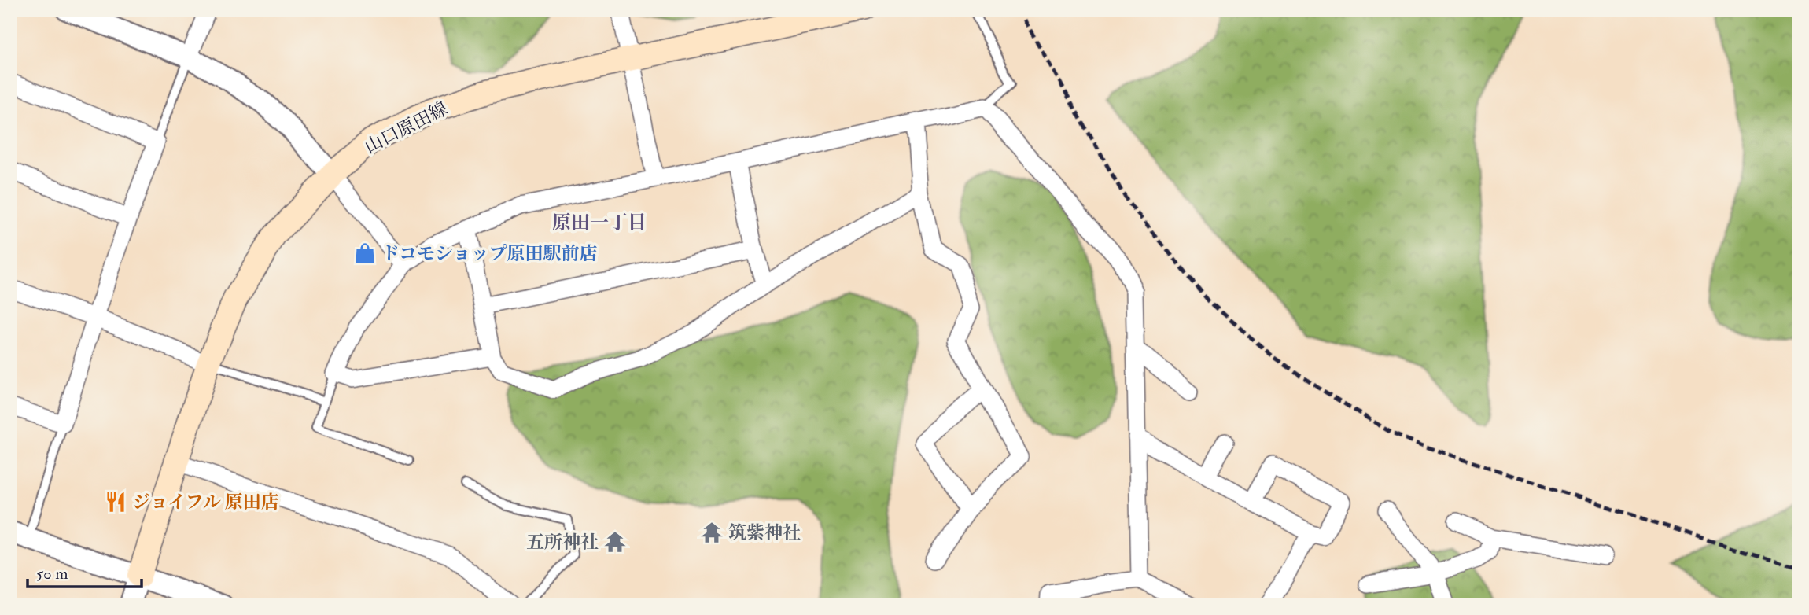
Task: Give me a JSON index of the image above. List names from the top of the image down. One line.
{"streets":{"main road":["山口原田線"]},"districts":["原田一丁目"],"places":{"shop":["ドコモショップ原田駅前店"],"restaurant":["ジョイフル 原田店"],"temple":["筑紫神社","五所神社"]},"scale_bar":"50 m"}
